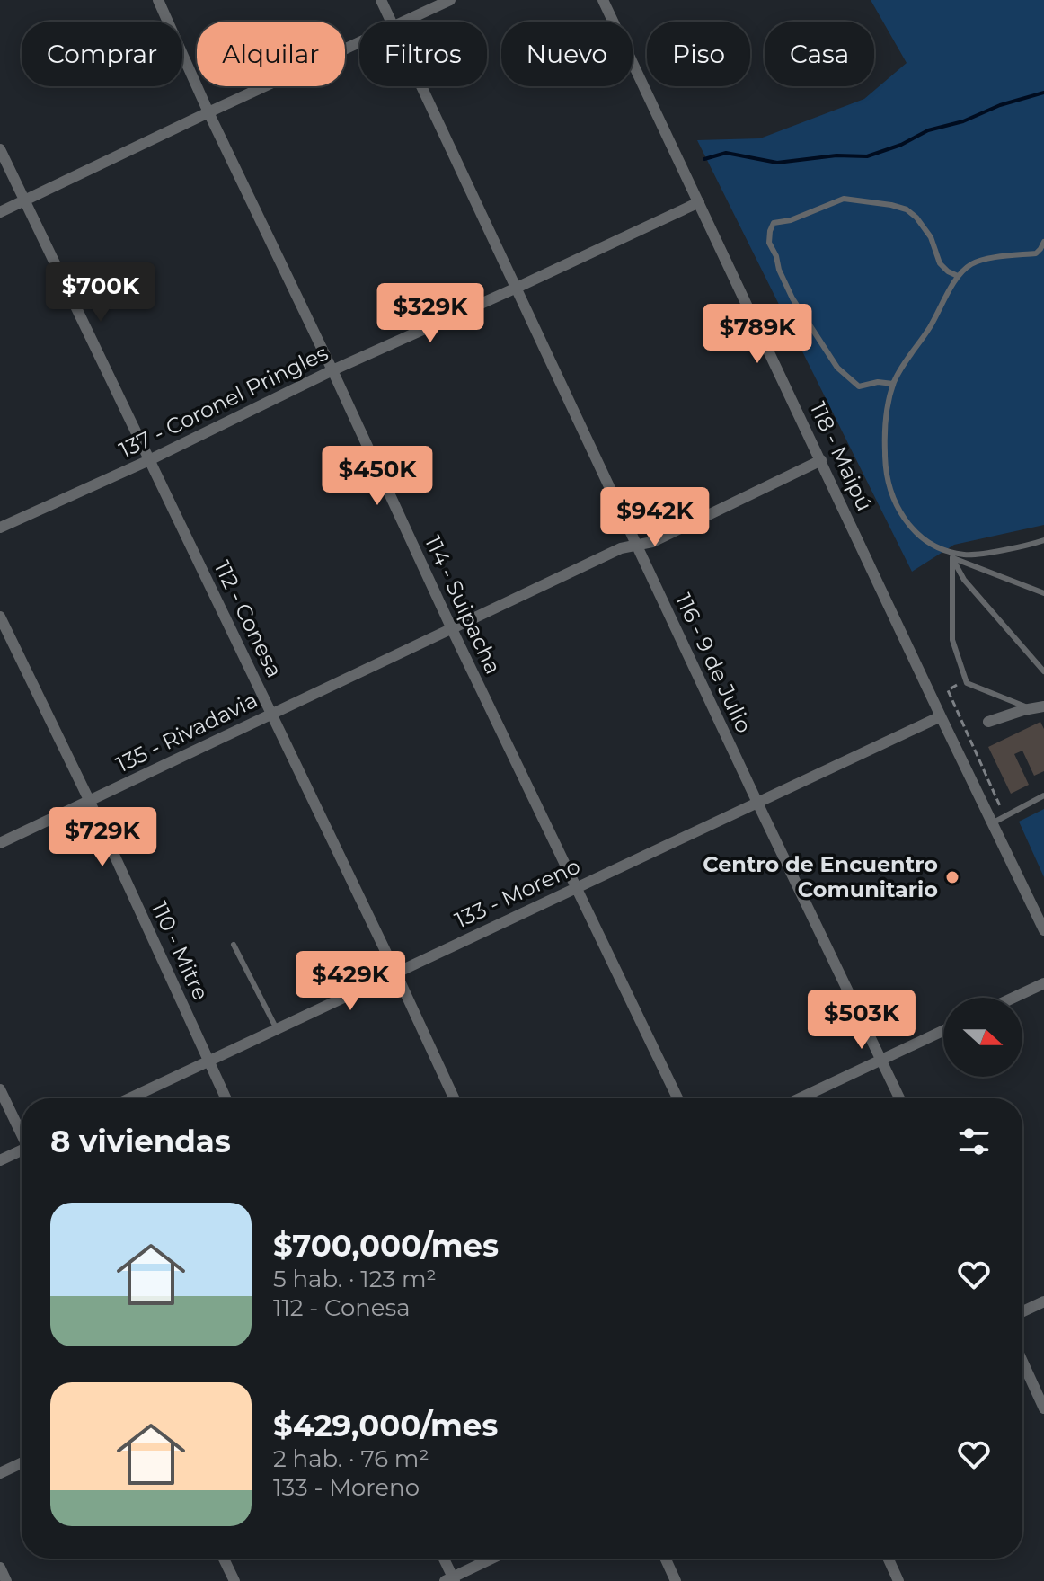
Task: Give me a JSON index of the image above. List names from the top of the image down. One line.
{"streets":{"street":["137 - Coronel Pringles","118 - Maipú","114 - Suipacha","112 - Conesa","116 - 9 de Julio","135 - Rivadavia","133 - Moreno","110 - Mitre"]},"crossings":[["137 - Coronel Pringles","118 - Maipú"],["137 - Coronel Pringles","114 - Suipacha"],["137 - Coronel Pringles","112 - Conesa"],["137 - Coronel Pringles","116 - 9 de Julio"],["118 - Maipú","135 - Rivadavia"],["118 - Maipú","133 - Moreno"],["114 - Suipacha","135 - Rivadavia"],["114 - Suipacha","133 - Moreno"],["112 - Conesa","135 - Rivadavia"],["112 - Conesa","133 - Moreno"],["116 - 9 de Julio","135 - Rivadavia"],["116 - 9 de Julio","133 - Moreno"],["135 - Rivadavia","110 - Mitre"],["133 - Moreno","110 - Mitre"]],"places":["Centro de Encuentro Comunitario"],"north":"right","page":{"chip":["Comprar","Alquilar","Filtros","Nuevo","Piso","Casa"],"price":["$700K","$329K","$789K","$450K","$942K","$729K","$429K","$503K"],"heading":"8 viviendas","list":[{"name":"$700,000/mes","note":"5 hab. · 123 m² · 112 - Conesa"},{"name":"$429,000/mes","note":"2 hab. · 76 m² · 133 - Moreno"}]}}
